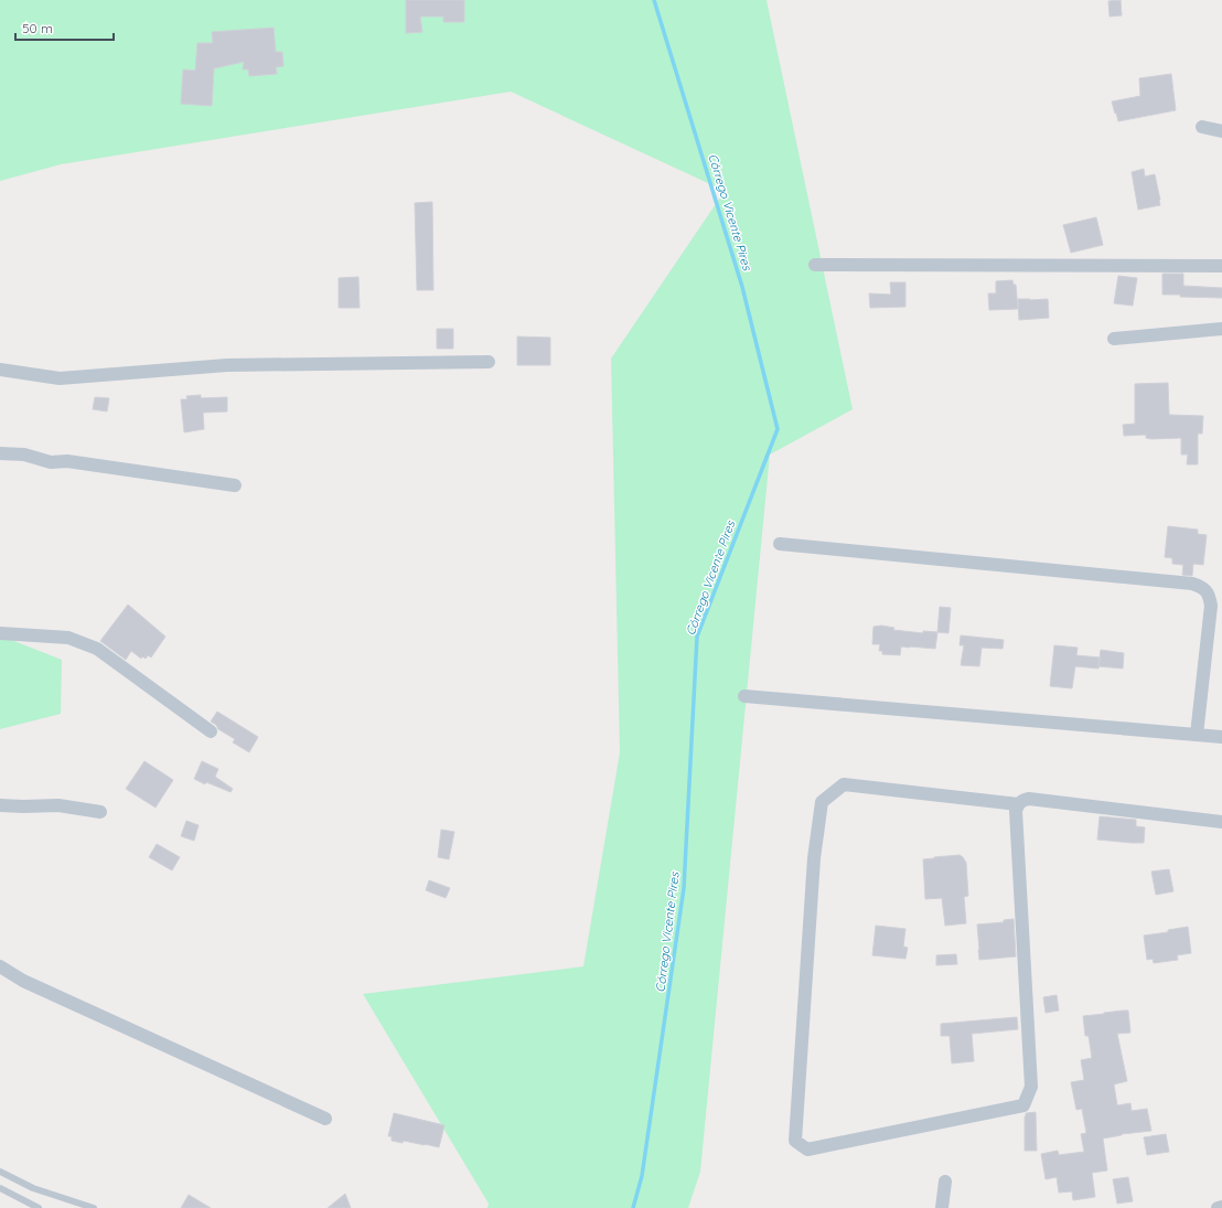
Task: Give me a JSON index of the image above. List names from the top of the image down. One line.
{"water":["Córrego Vicente Pires"],"scale_bar":"50 m"}
